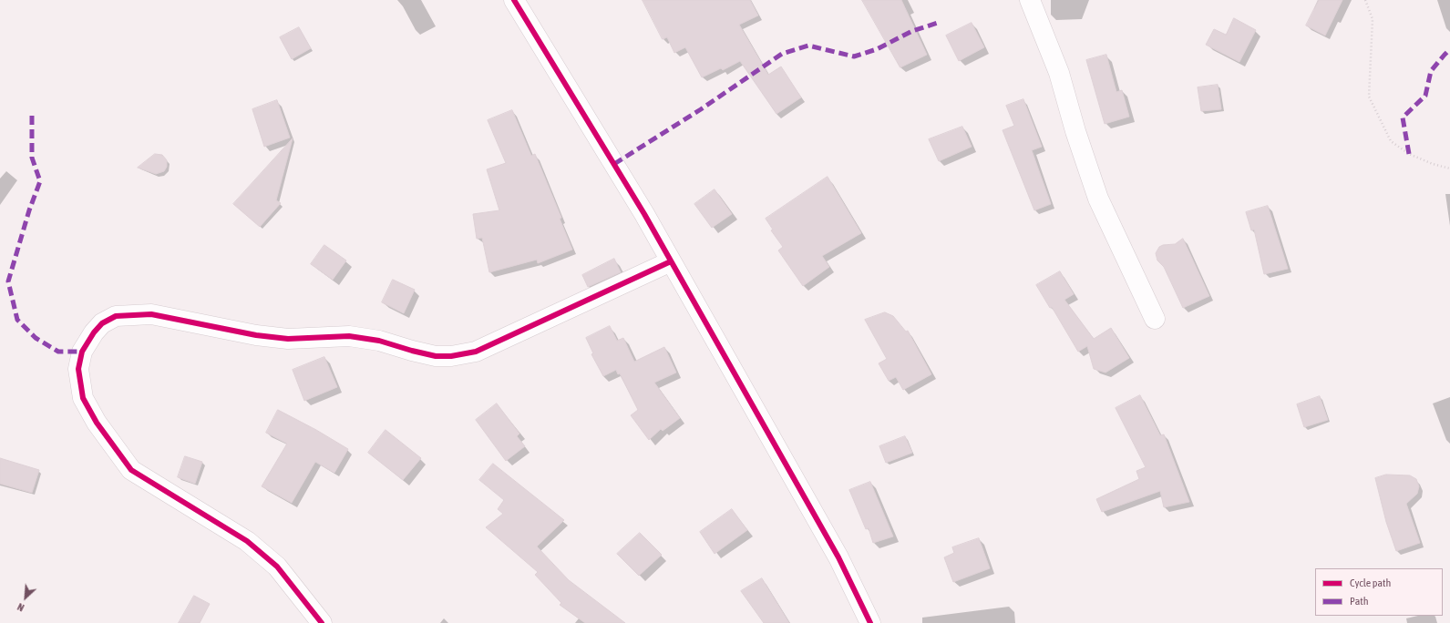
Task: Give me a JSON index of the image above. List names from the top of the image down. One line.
{"legend":["Cycle path","Path"],"north":"bottom left"}
